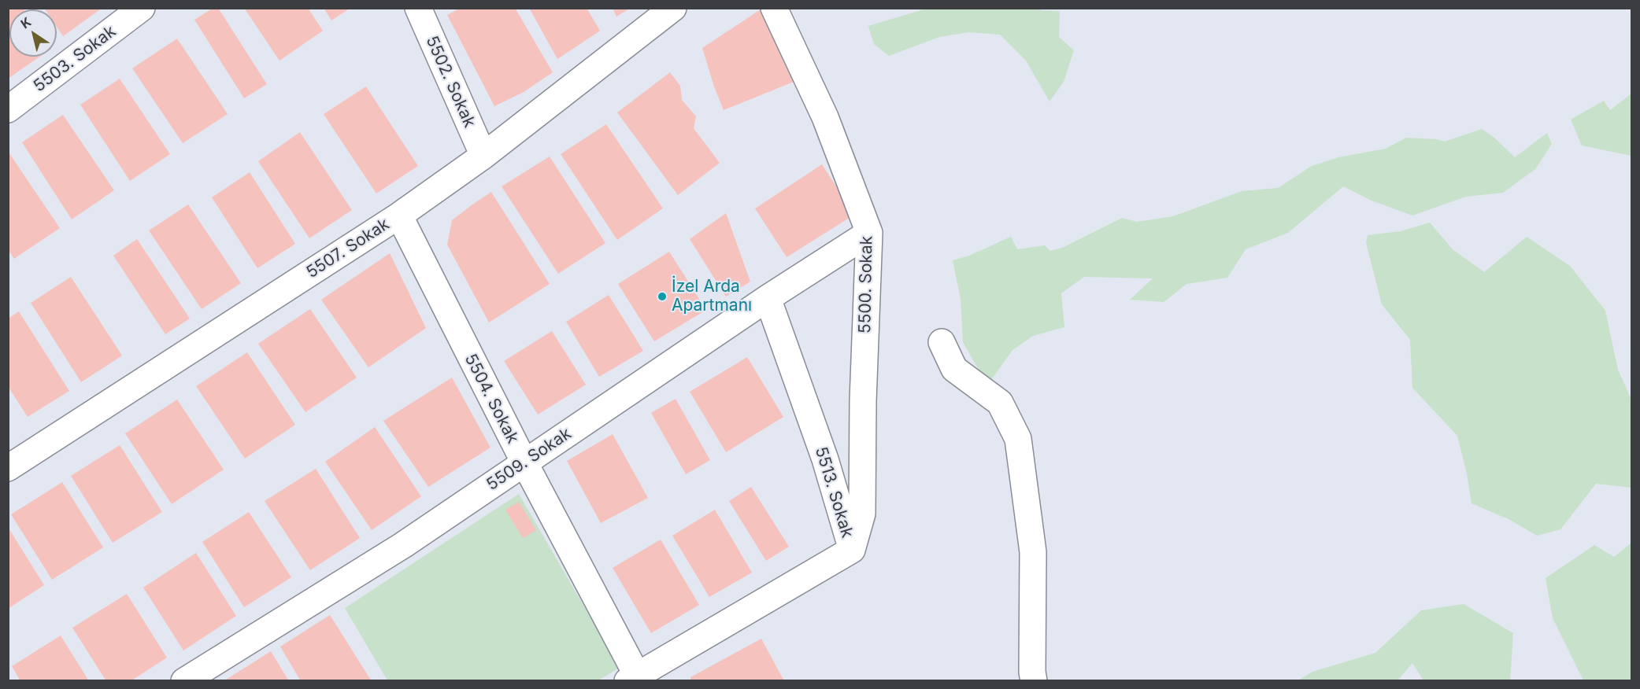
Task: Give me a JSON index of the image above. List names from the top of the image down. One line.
{"streets":{"street":["5503. Sokak","5502. Sokak","5507. Sokak","5500. Sokak","5504. Sokak","5509. Sokak","5513. Sokak"]},"crossings":[["5502. Sokak","5507. Sokak"],["5507. Sokak","5504. Sokak"],["5500. Sokak","5509. Sokak"],["5500. Sokak","5513. Sokak"],["5504. Sokak","5509. Sokak"],["5504. Sokak","5513. Sokak"],["5509. Sokak","5513. Sokak"]],"places":["İzel Arda Apartmanı"],"north":"top left"}
